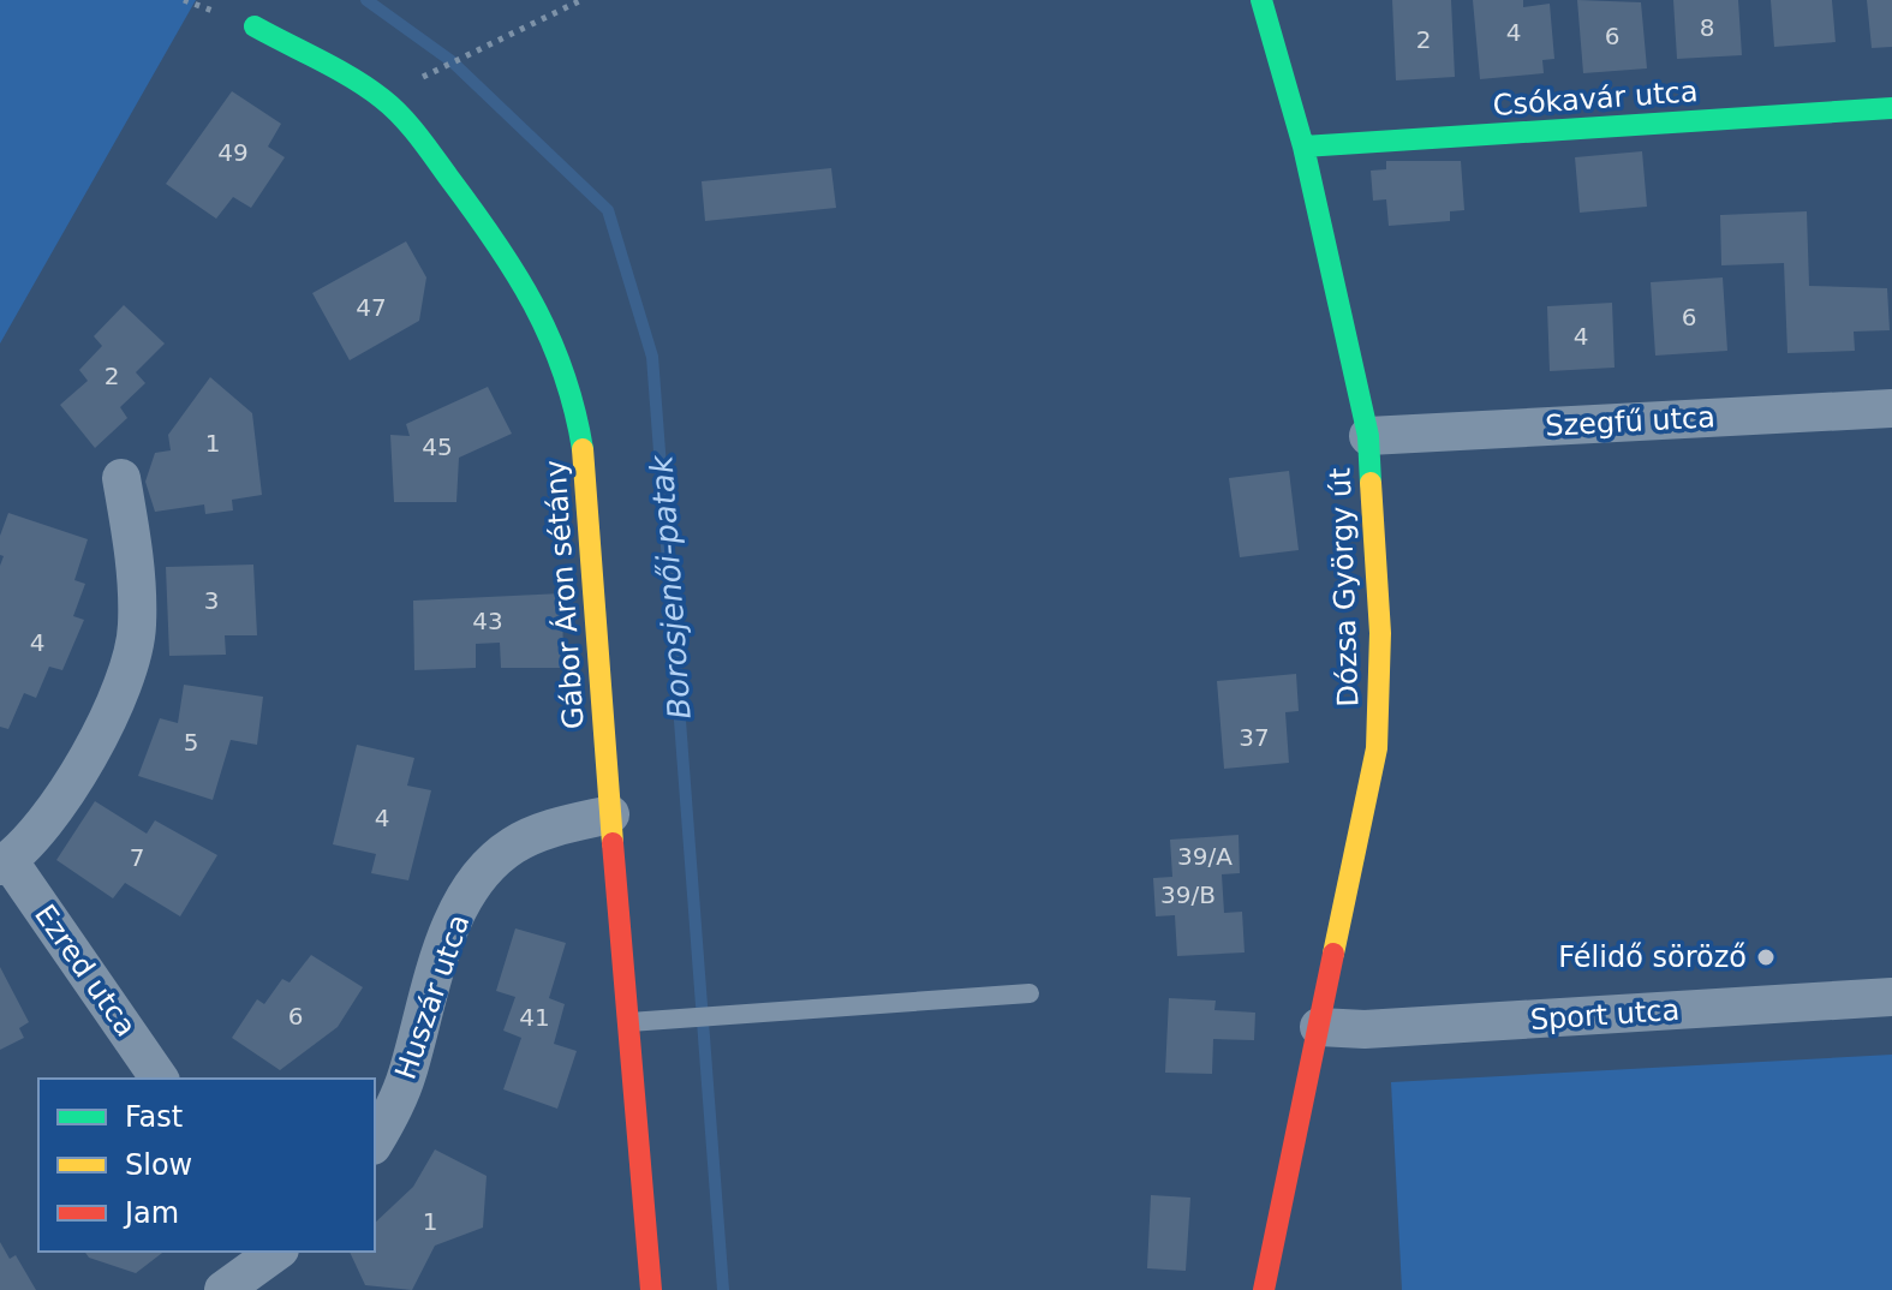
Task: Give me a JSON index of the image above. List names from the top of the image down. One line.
{"streets":{"street":["Csókavár utca","Szegfű utca","Dózsa György út","Gábor Áron sétány","Ezred utca","Huszár utca","Sport utca"]},"crossings":[["Csókavár utca","Dózsa György út"],["Szegfű utca","Dózsa György út"],["Dózsa György út","Sport utca"],["Gábor Áron sétány","Huszár utca"]],"water":["Borosjenői-patak"],"places":["Félidő söröző"],"house_numbers":["8","4","6","2","49","47","6","4","2","1","45","3","43","4","37","5","4","39/A","7","39/B","6","41","1"],"legend":["Fast","Slow","Jam"]}
